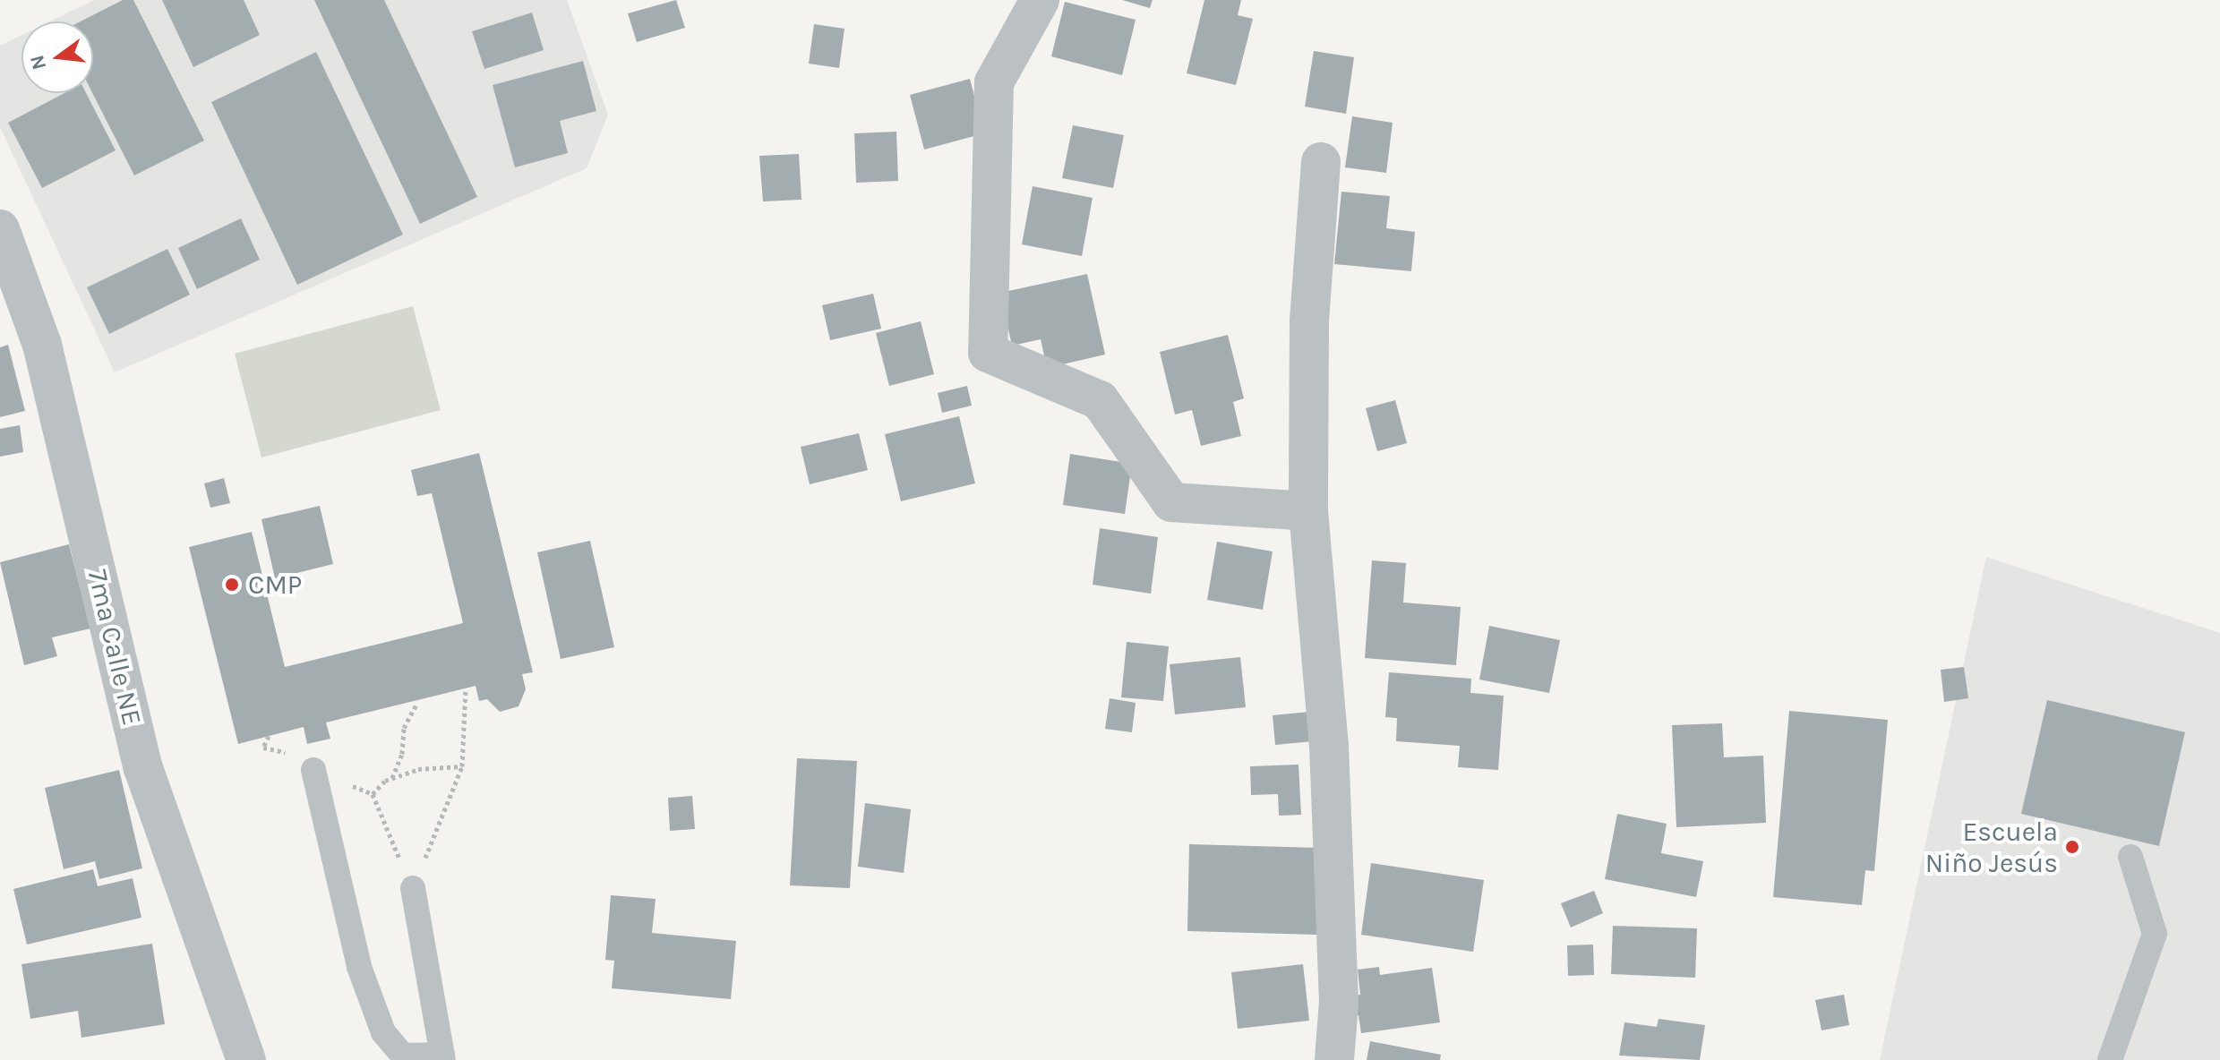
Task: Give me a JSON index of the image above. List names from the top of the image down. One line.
{"streets":{"street":["7ma Calle NE"]},"places":["CMP","Escuela Niño Jesús"],"north":"left"}
